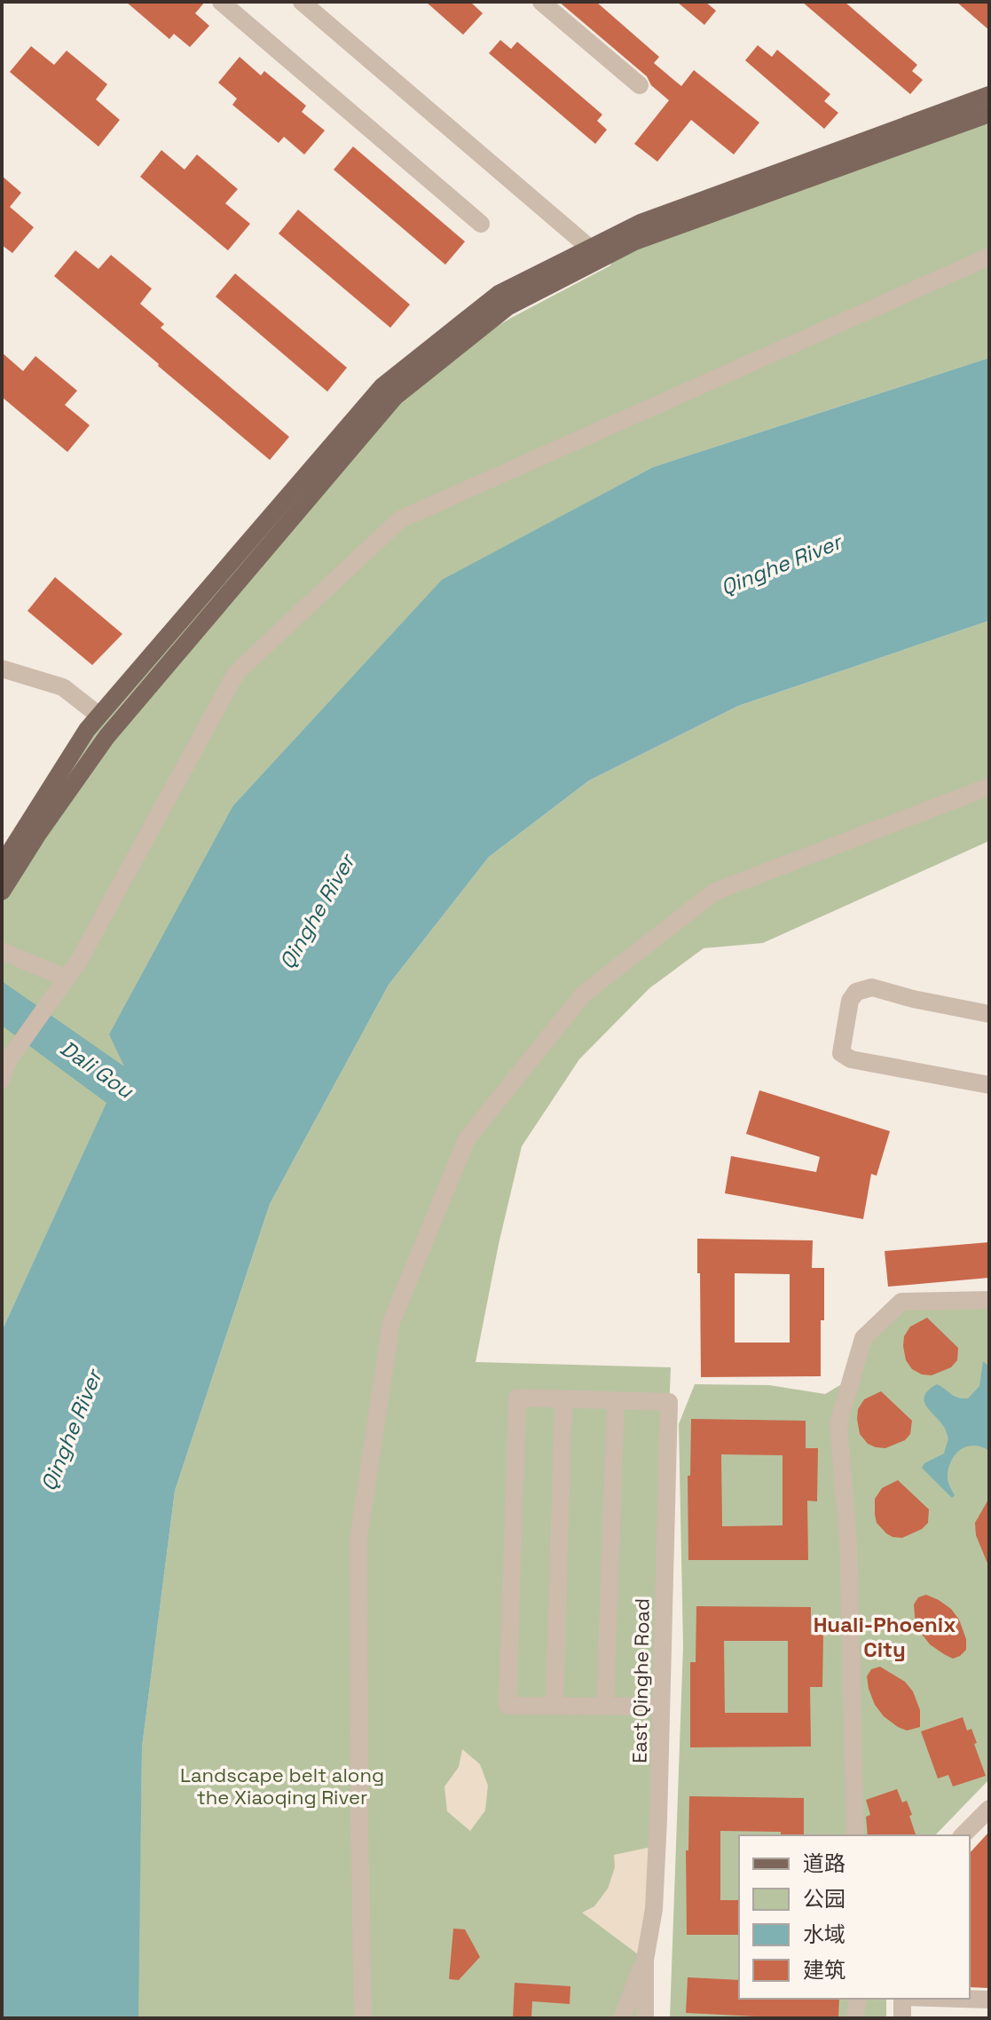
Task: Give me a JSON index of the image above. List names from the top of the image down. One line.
{"streets":{"street":["East Qinghe Road"]},"districts":["Huali-Phoenix City"],"water":["Qinghe River","Dali Gou"],"parks":["Landscape belt along the Xiaoqing River"],"legend":["道路","公园","水域","建筑"]}
